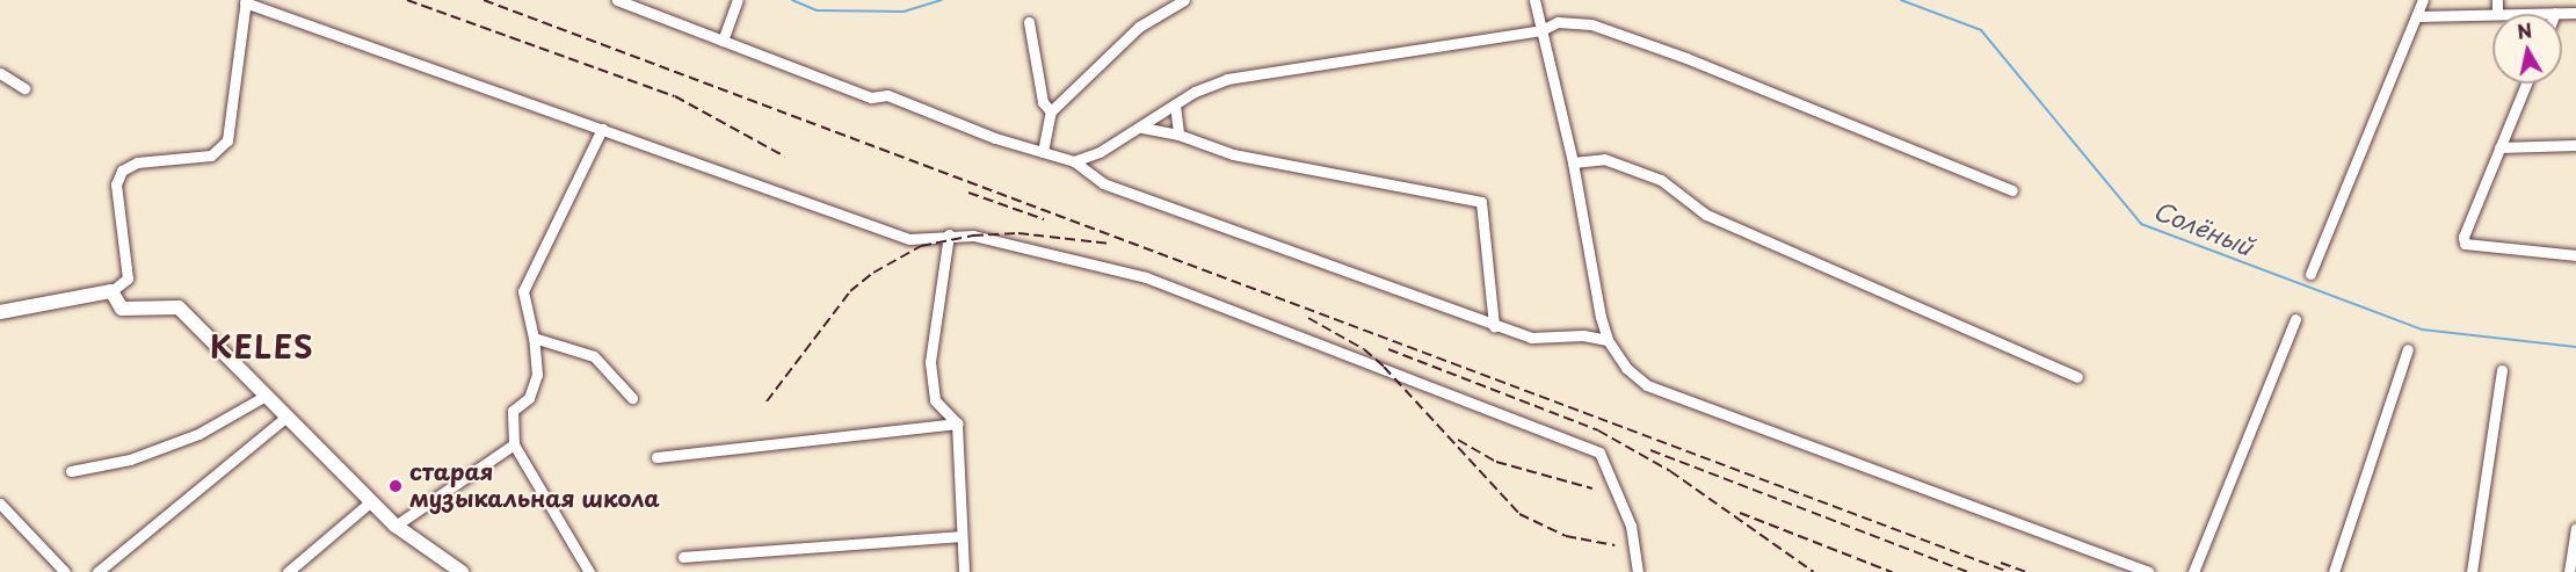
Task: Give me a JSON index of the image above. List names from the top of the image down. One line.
{"districts":["KELES"],"water":["Солёный"],"places":["старая музыкальная школа"],"north":"top"}
